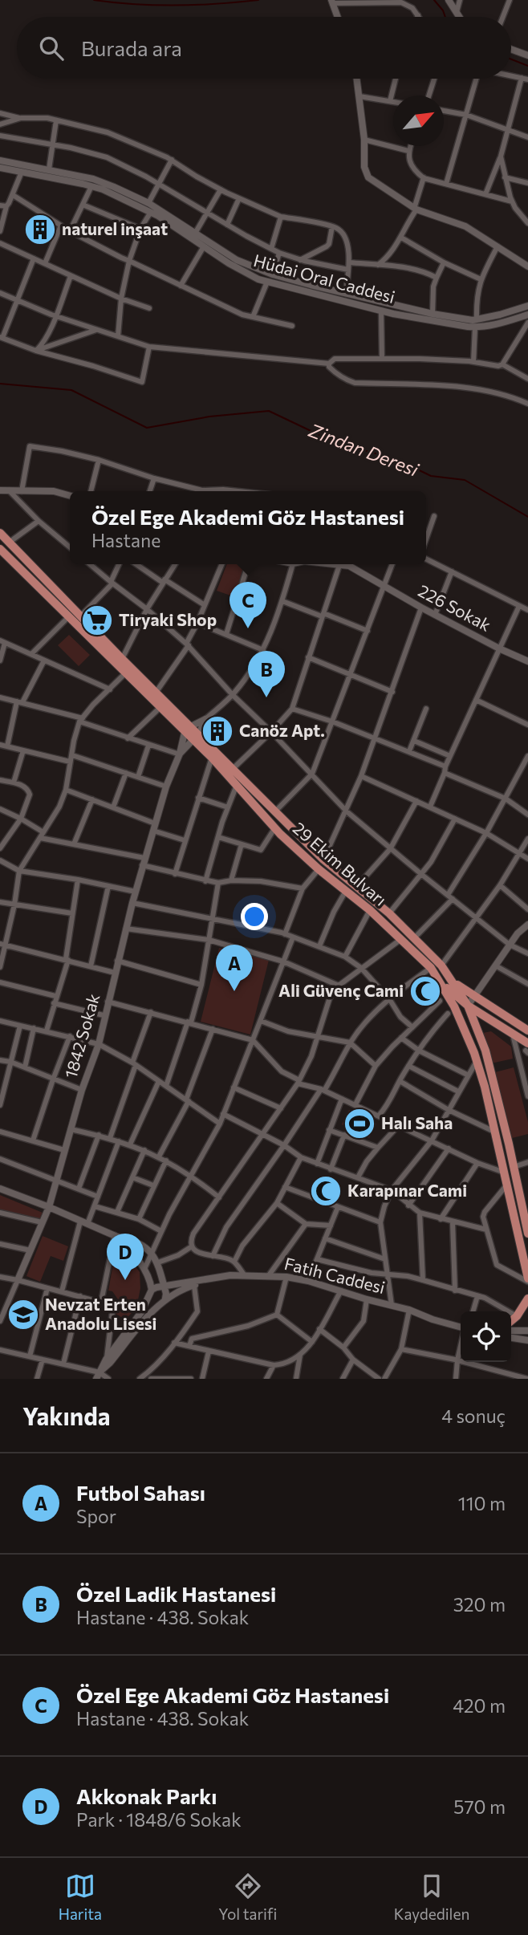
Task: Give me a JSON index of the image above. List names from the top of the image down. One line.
{"streets":{"main road":["29 Ekim Bulvarı"],"street":["Hüdai Oral Caddesi","226 Sokak","1842 Sokak","Fatih Caddesi"]},"water":["Zindan Deresi"],"places":{"building":["naturel inşaat","Canöz Apt."],"supermarket":["Tiryaki Shop"],"mosque":["Ali Güvenç Cami","Karapınar Cami"],"sports":["Halı Saha"],"school or university":["Nevzat Erten Anadolu Lisesi"]},"north":"top right","page":{"search":"Burada ara","popup":["Özel Ege Akademi Göz Hastanesi","Hastane"],"pins":["C","B","A","D"],"heading":["Yakında","4 sonuç"],"list":[{"mark":"A","name":"Futbol Sahası","note":"Spor","value":"110 m"},{"mark":"B","name":"Özel Ladik Hastanesi","note":"Hastane · 438. Sokak","value":"320 m"},{"mark":"C","name":"Özel Ege Akademi Göz Hastanesi","note":"Hastane · 438. Sokak","value":"420 m"},{"mark":"D","name":"Akkonak Parkı","note":"Park · 1848/6 Sokak","value":"570 m"}],"nav":["Harita","Yol tarifi","Kaydedilen"]}}
